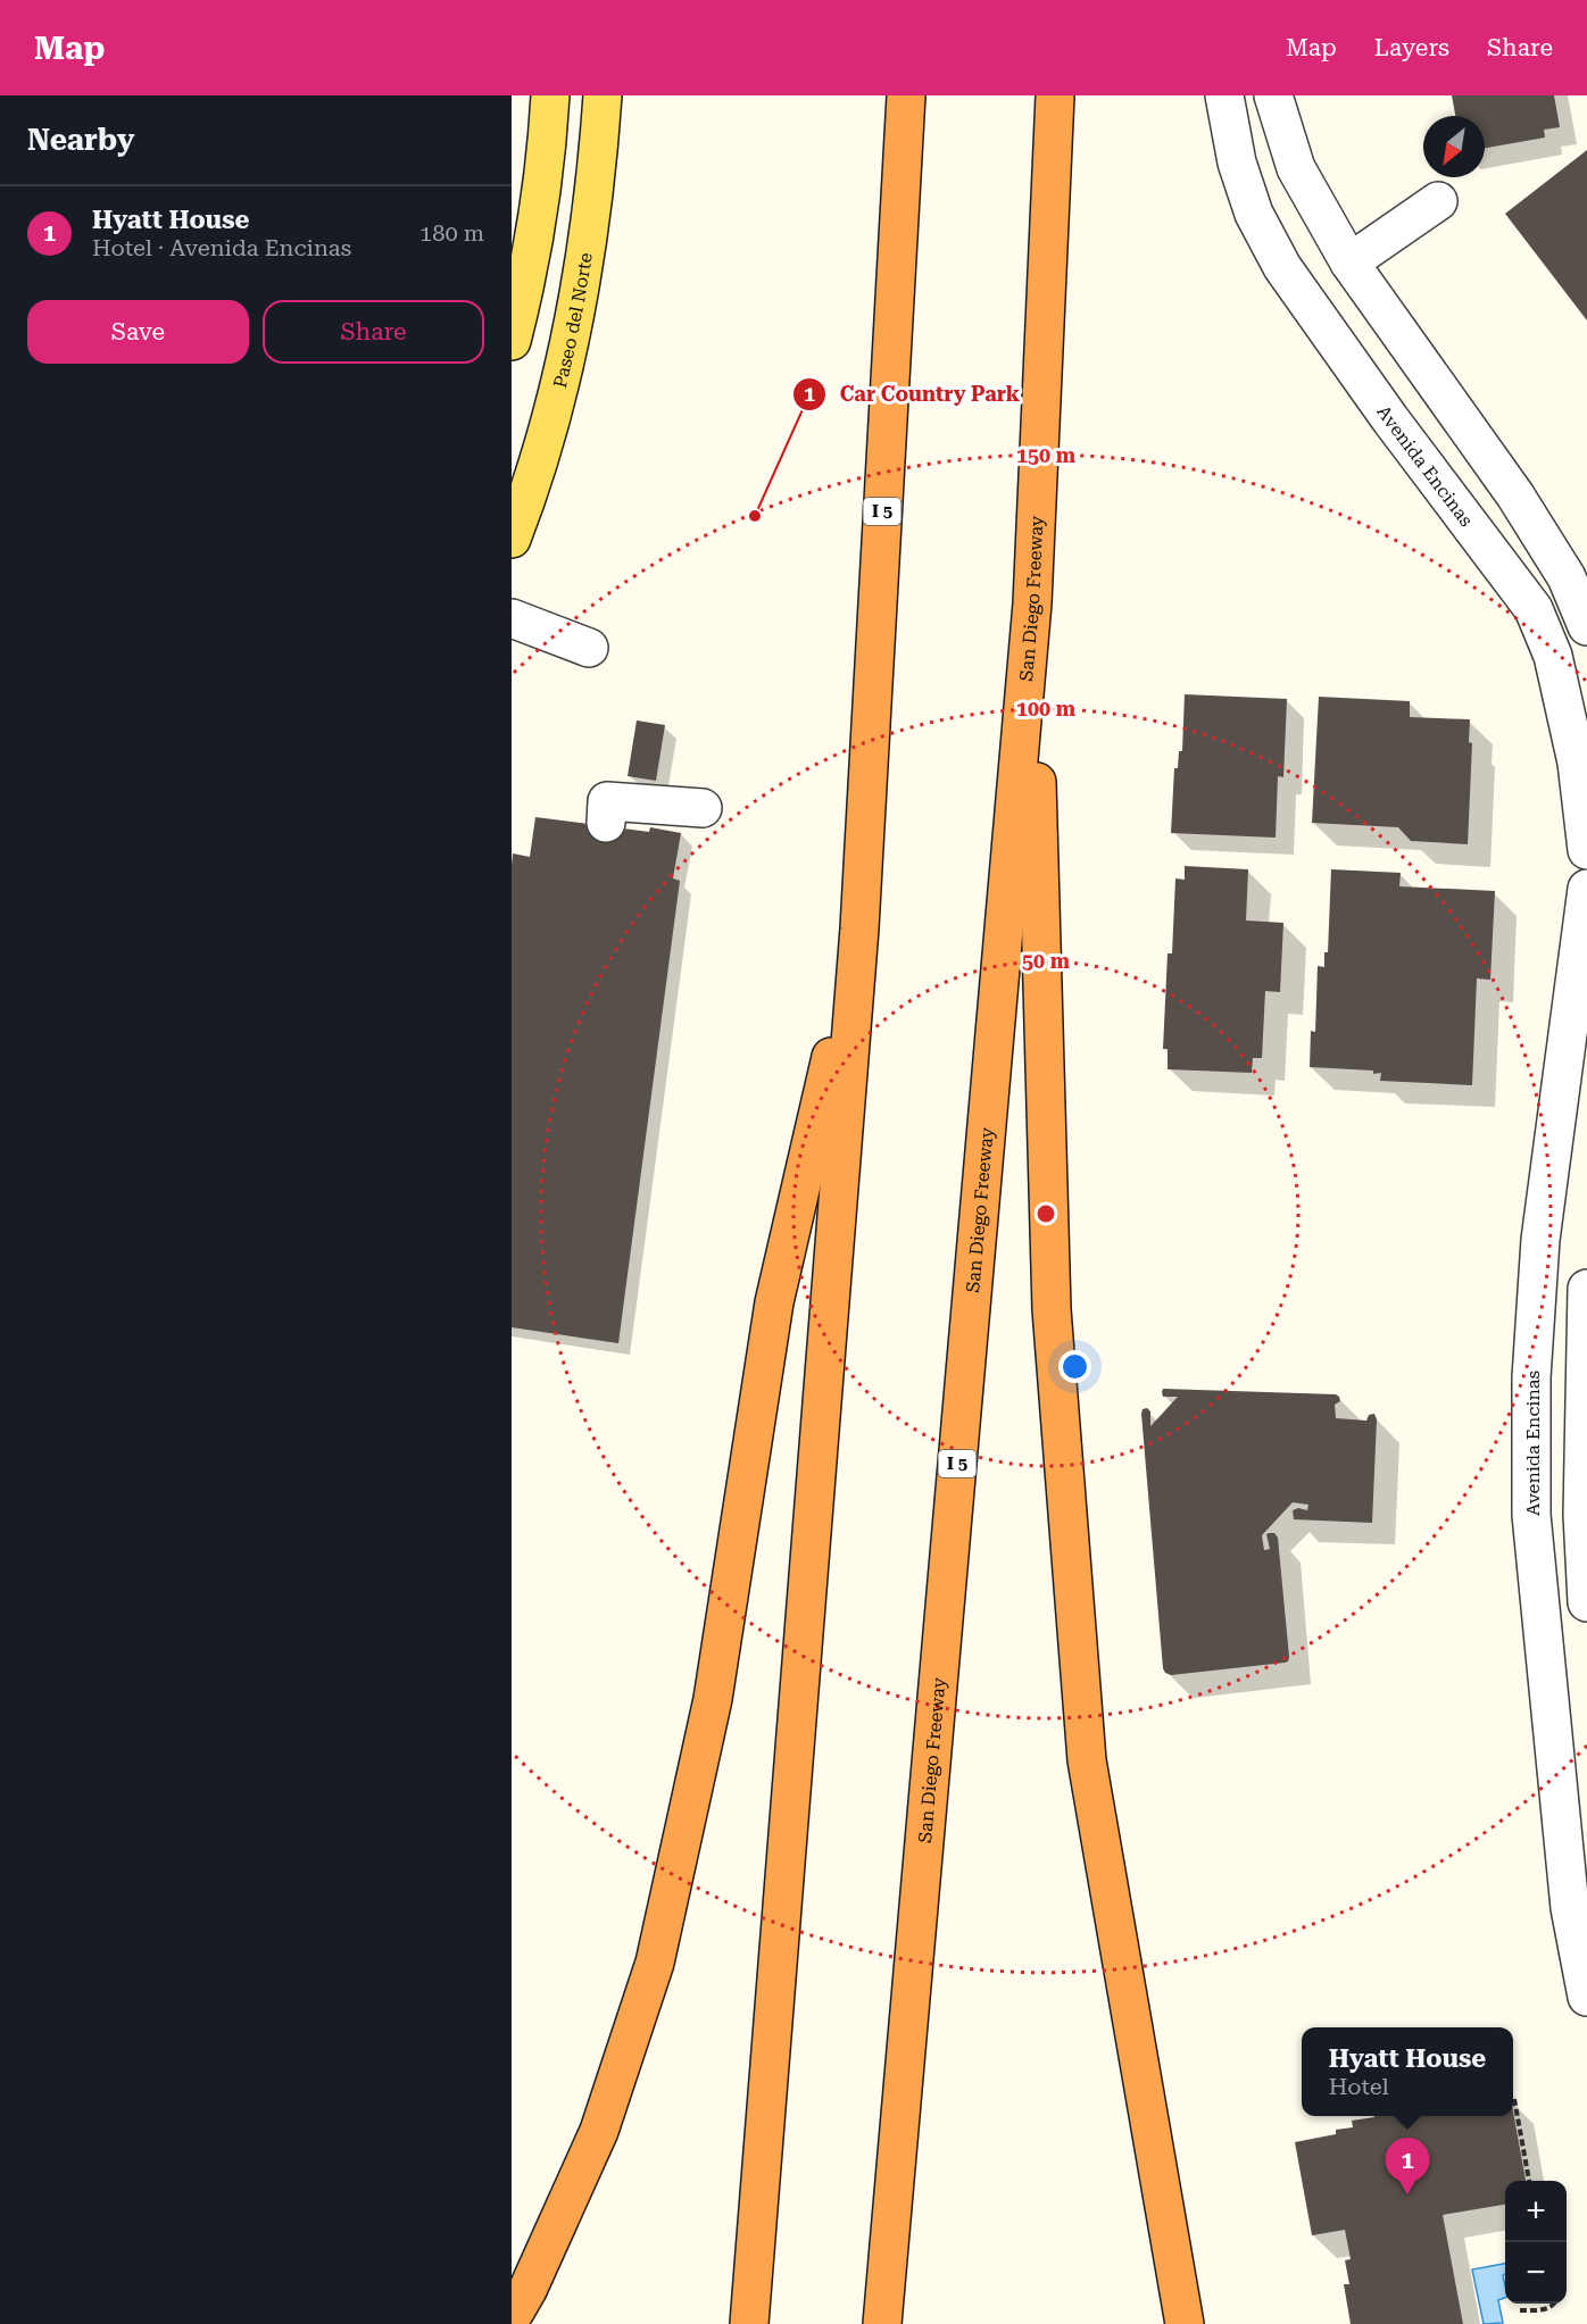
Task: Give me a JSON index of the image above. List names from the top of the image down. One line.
{"streets":{"highway":["I 5","San Diego Freeway"],"main road":["Paseo del Norte"],"street":["Avenida Encinas"]},"places":["Car Country Park"],"north":"bottom left","page":{"header":"Map","nav":["Map","Layers","Share"],"heading":"Nearby","list":[{"mark":"1","name":"Hyatt House","note":"Hotel · Avenida Encinas","value":"180 m"}],"buttons":["Save","Share"],"popup":["Hyatt House","Hotel"],"pins":"1","map_buttons":["+","−"]},"rings":["150 m","100 m","50 m"]}
